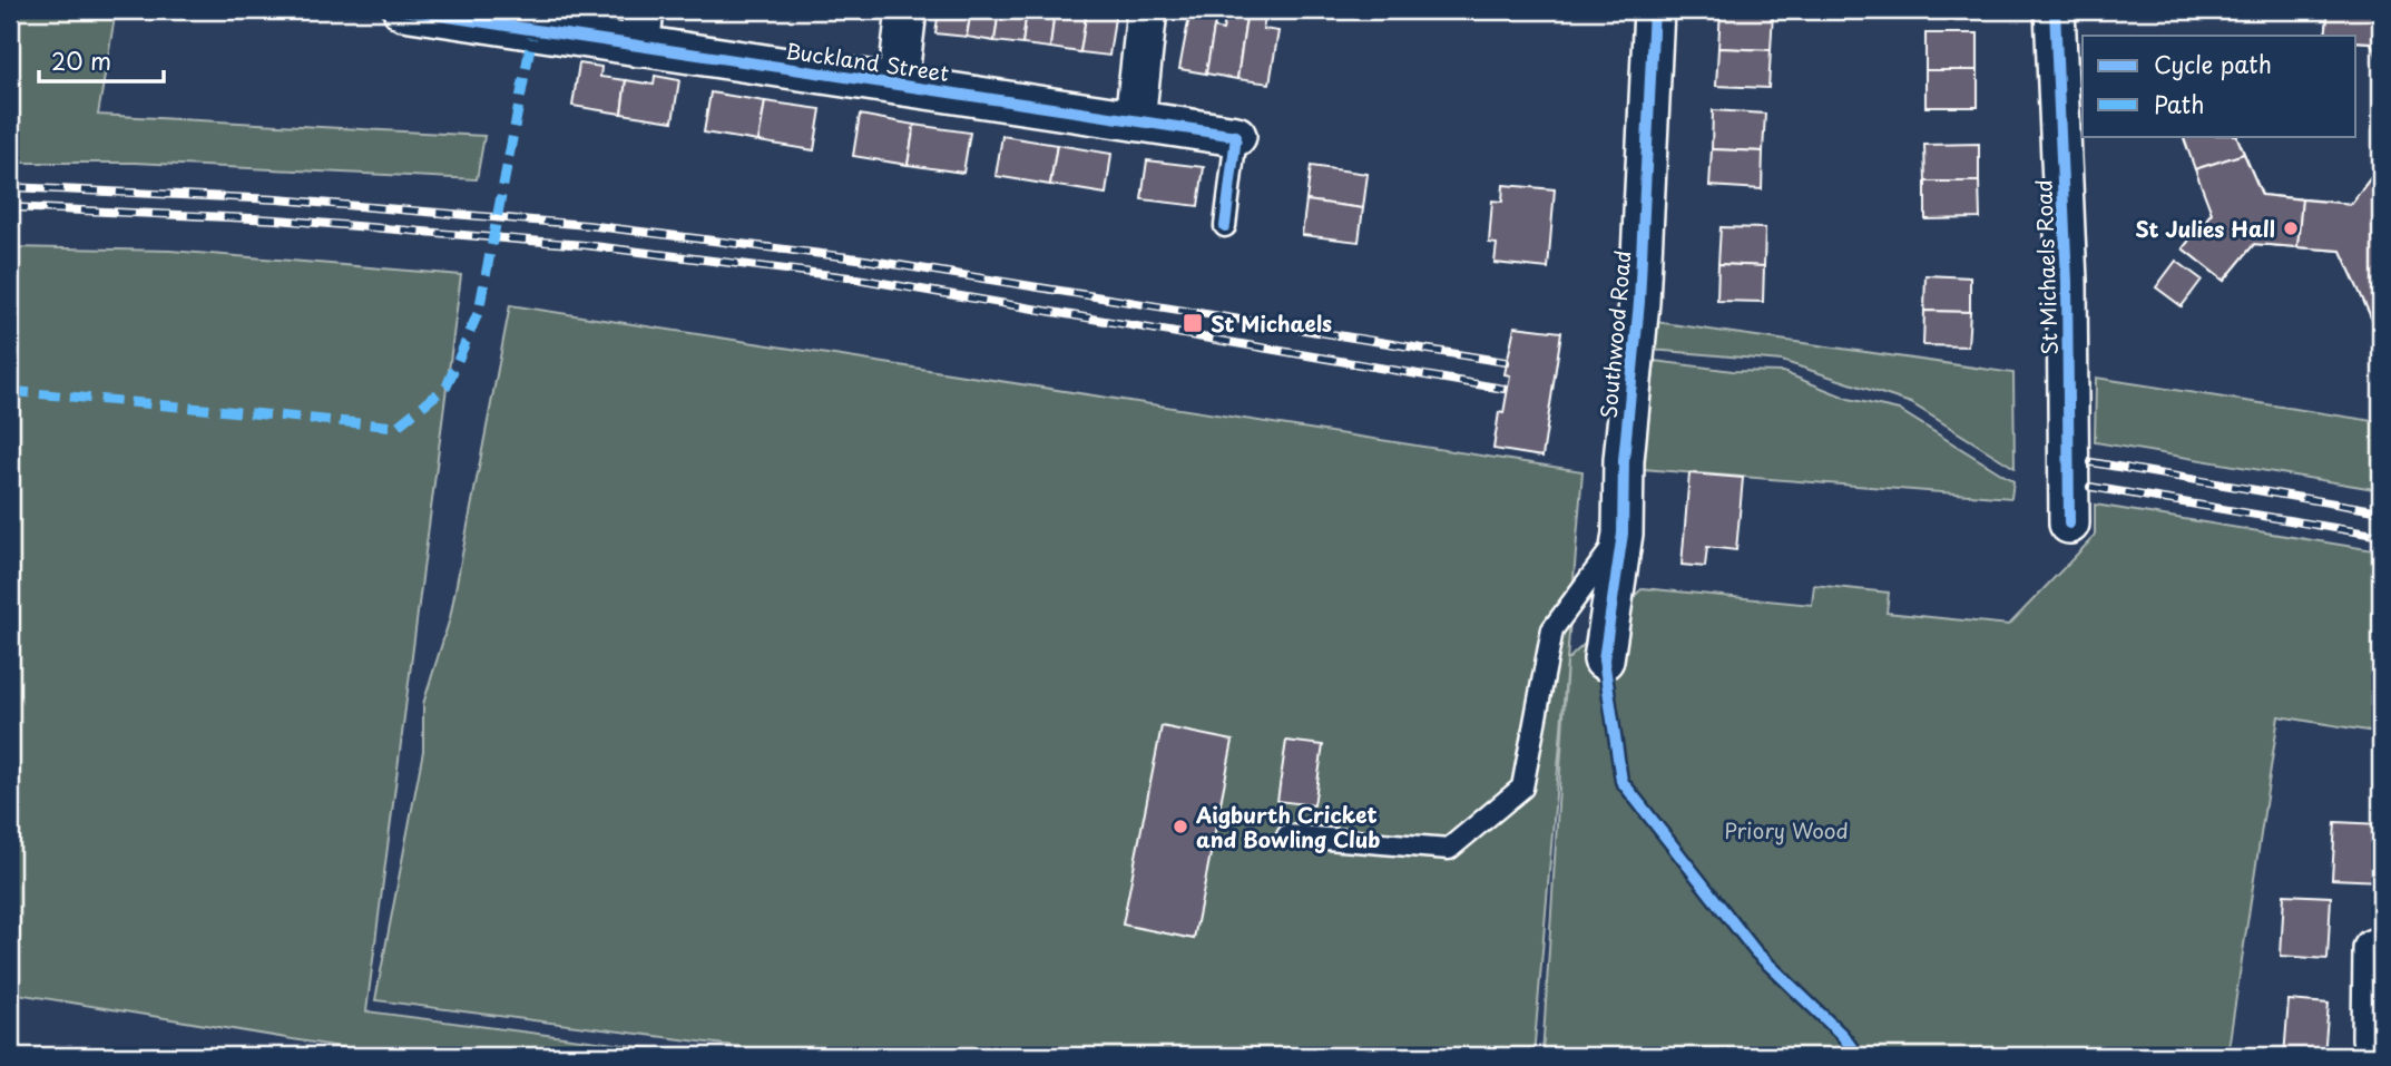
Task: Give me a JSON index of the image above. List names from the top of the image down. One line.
{"streets":{"street":["Buckland Street","St Michaels Road","Southwood Road"]},"parks":["Priory Wood"],"places":{"other":["St Julies Hall","Aigburth Cricket and Bowling Club"],"transit":["St Michaels"]},"legend":["Cycle path","Path"],"scale_bar":"20 m"}
